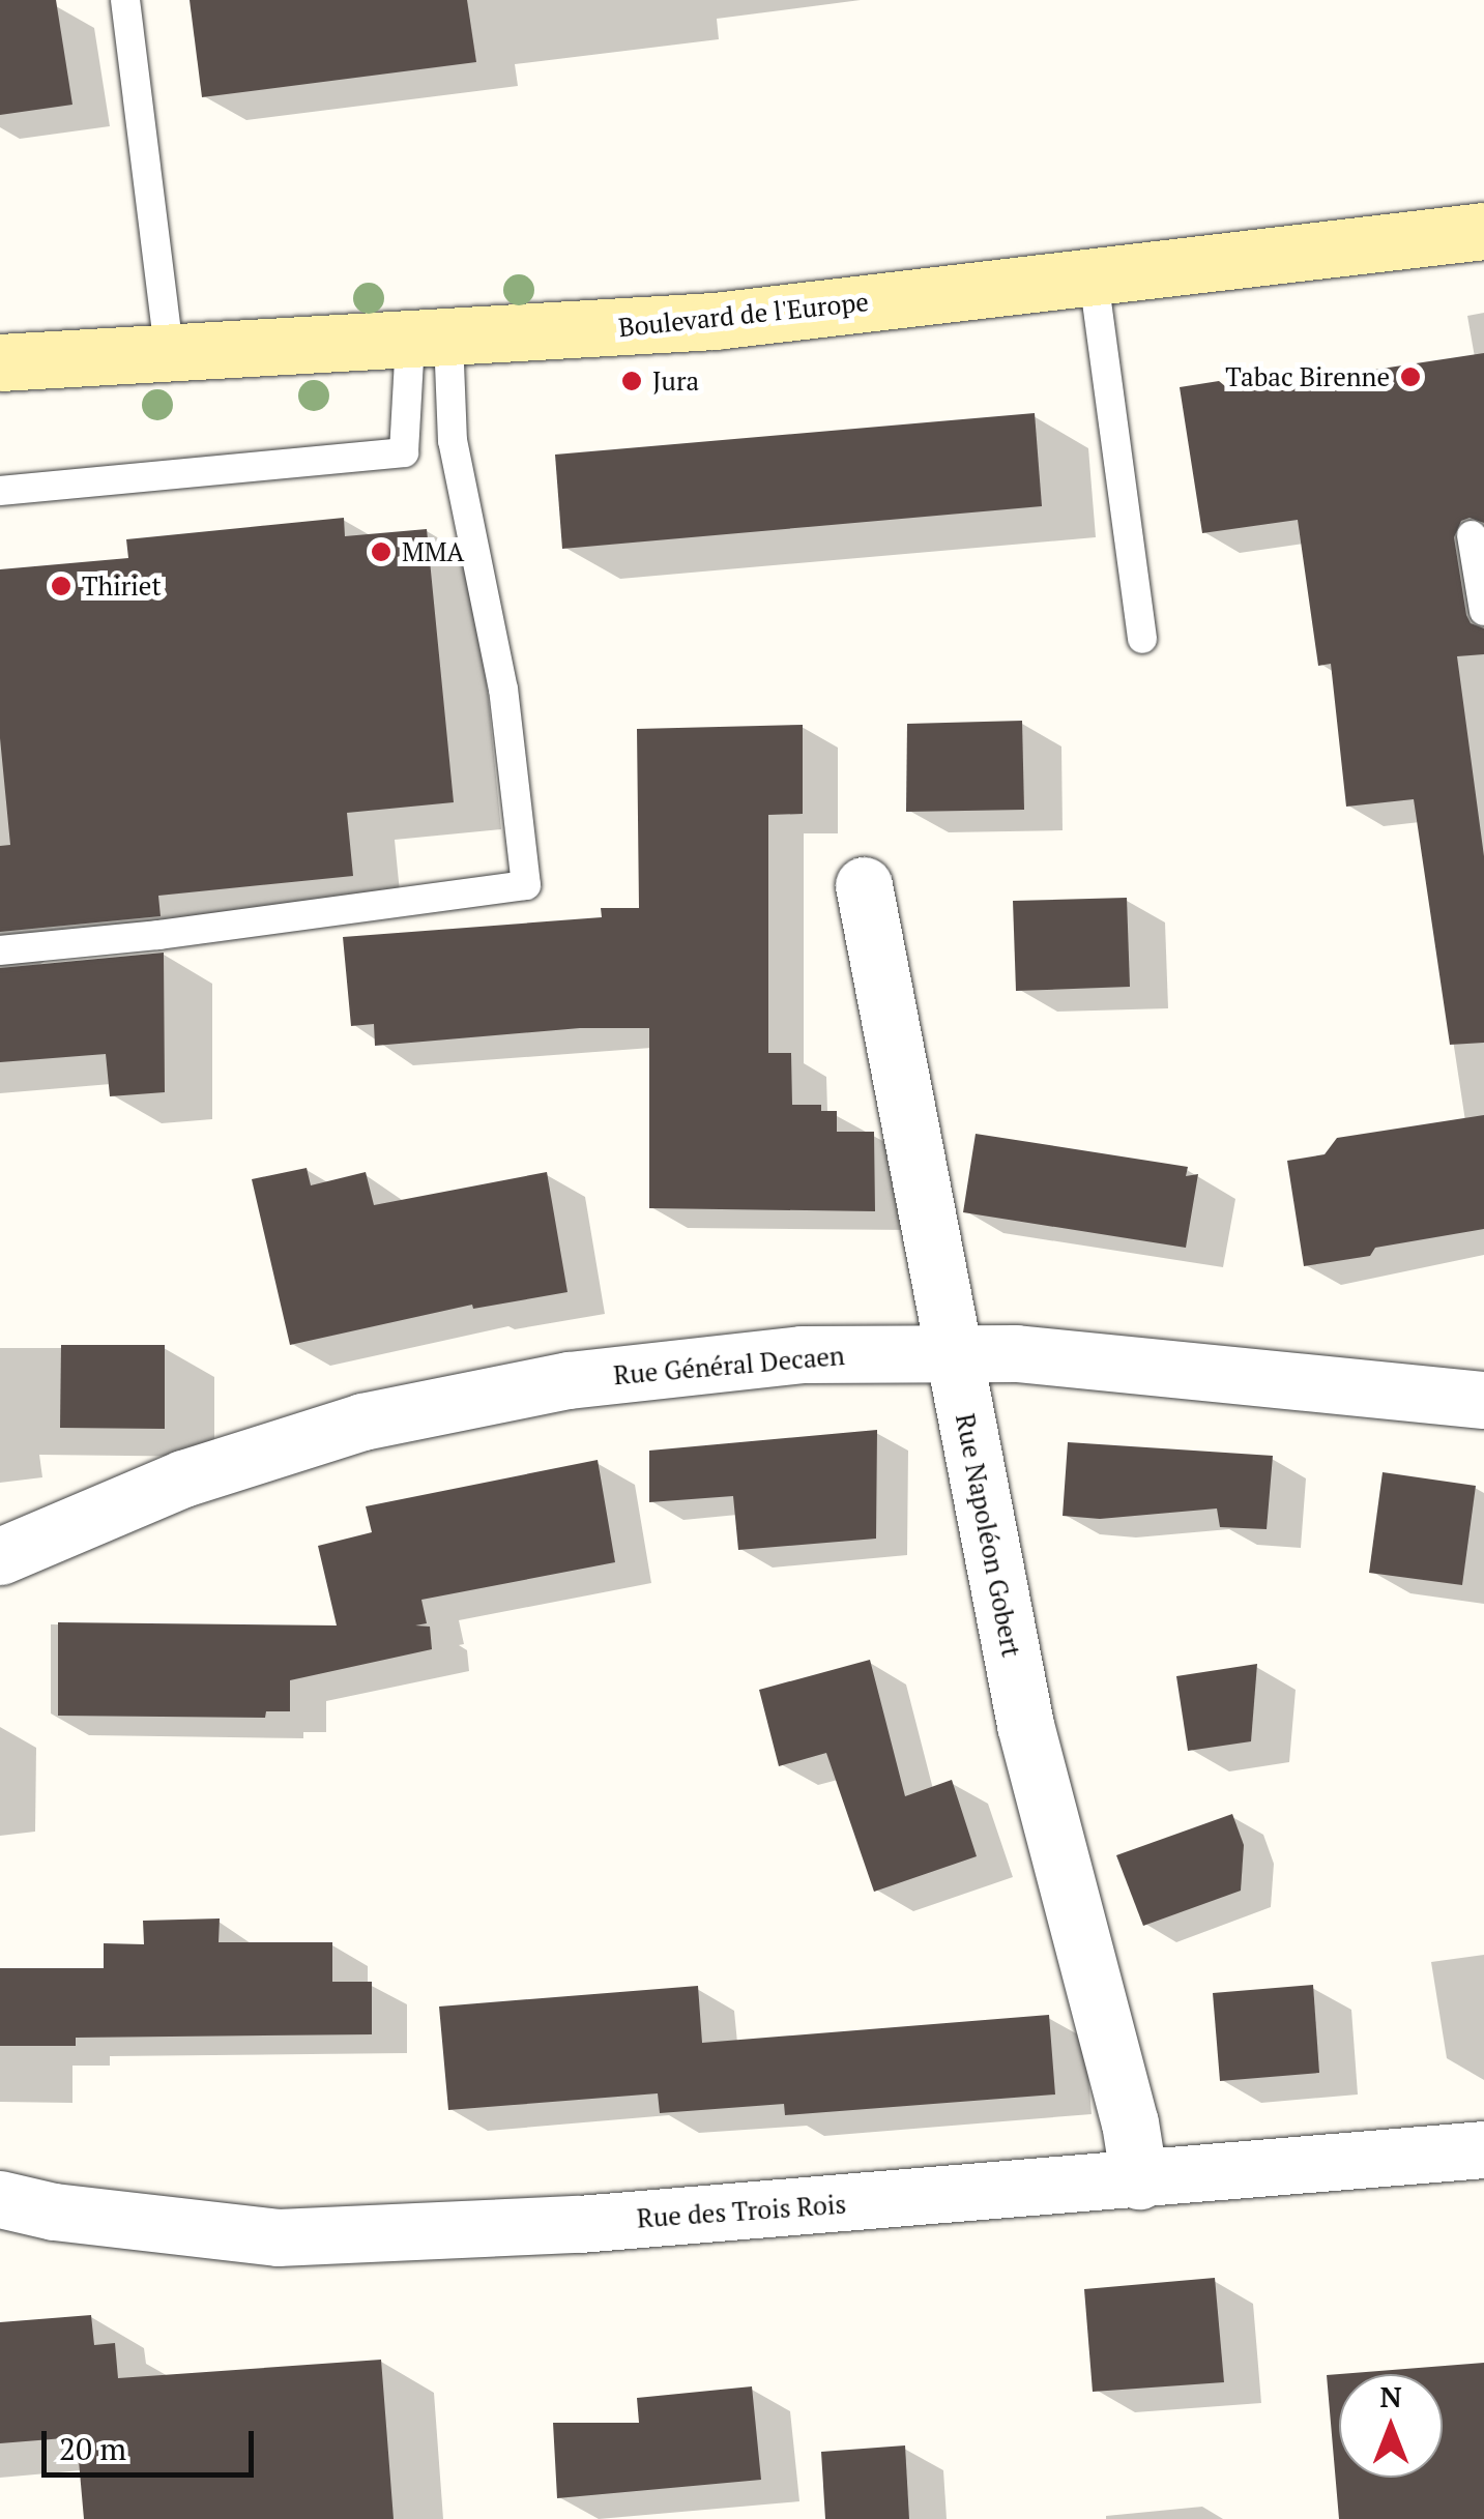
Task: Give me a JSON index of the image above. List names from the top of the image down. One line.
{"streets":{"main road":["Boulevard de l'Europe"],"street":["Rue Général Decaen","Rue Napoléon Gobert","Rue des Trois Rois"]},"crossings":[["Rue Général Decaen","Rue Napoléon Gobert"],["Rue Napoléon Gobert","Rue des Trois Rois"]],"places":["Tabac Birenne","Jura","MMA","Thiriet"],"scale_bar":"20 m","north":"top"}
